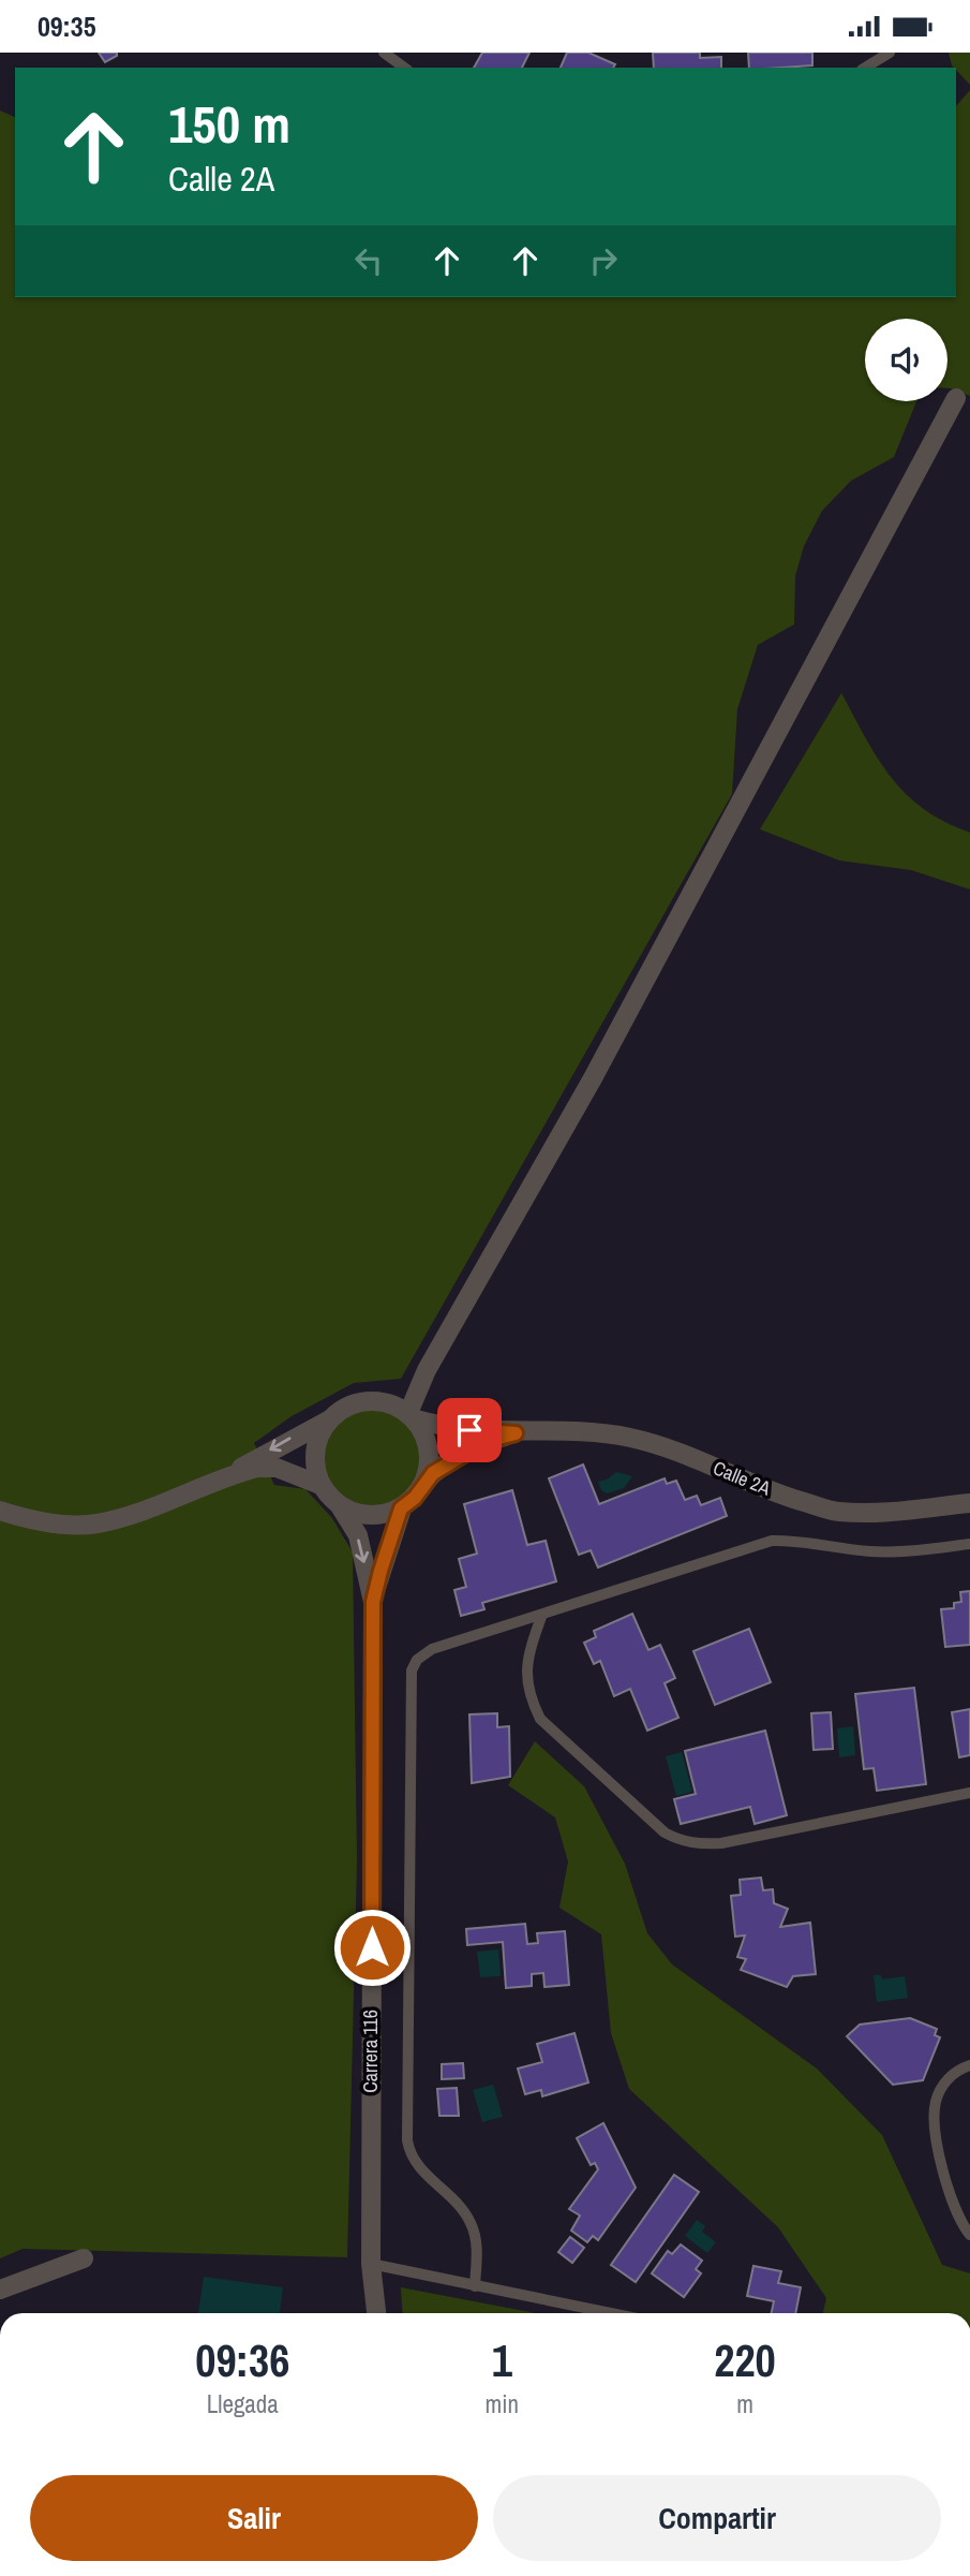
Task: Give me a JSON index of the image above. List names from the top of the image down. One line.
{"streets":{"street":["Calle 2A","Carrera 116"]},"crossings":[["Calle 2A","Carrera 116"]],"page":{"status":"09:35","turn":["150 m","Calle 2A"],"eta":["09:36","Llegada","1","min","220","m"],"buttons":["Salir","Compartir"]}}
